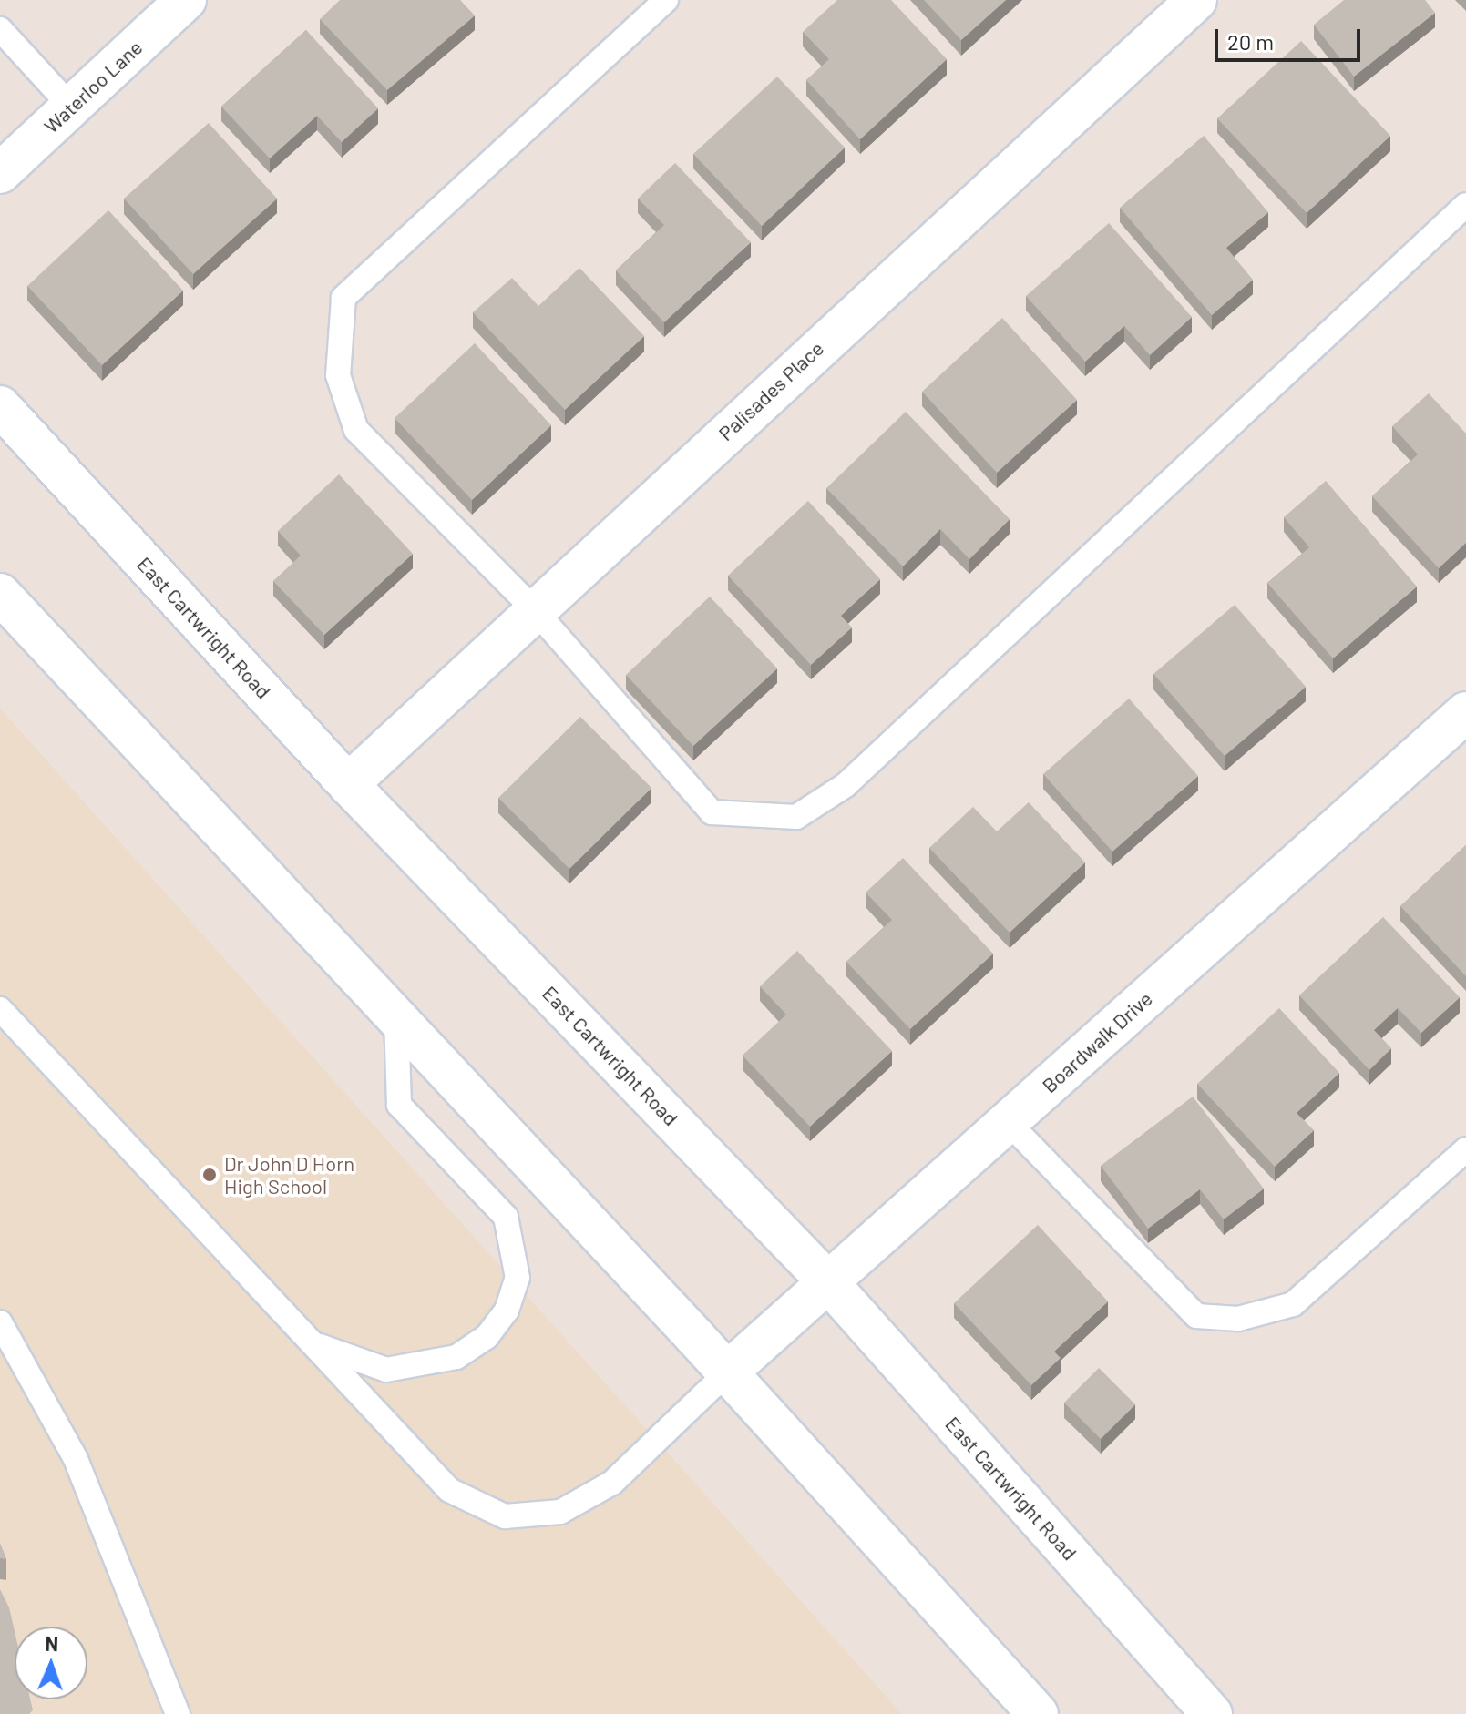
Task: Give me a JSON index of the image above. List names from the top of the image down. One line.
{"streets":{"main road":["Waterloo Lane","Palisades Place","East Cartwright Road","Boardwalk Drive"]},"crossings":[["Palisades Place","East Cartwright Road"],["East Cartwright Road","Boardwalk Drive"]],"places":["Dr John D Horn High School"],"scale_bar":"20 m","north":"top"}
